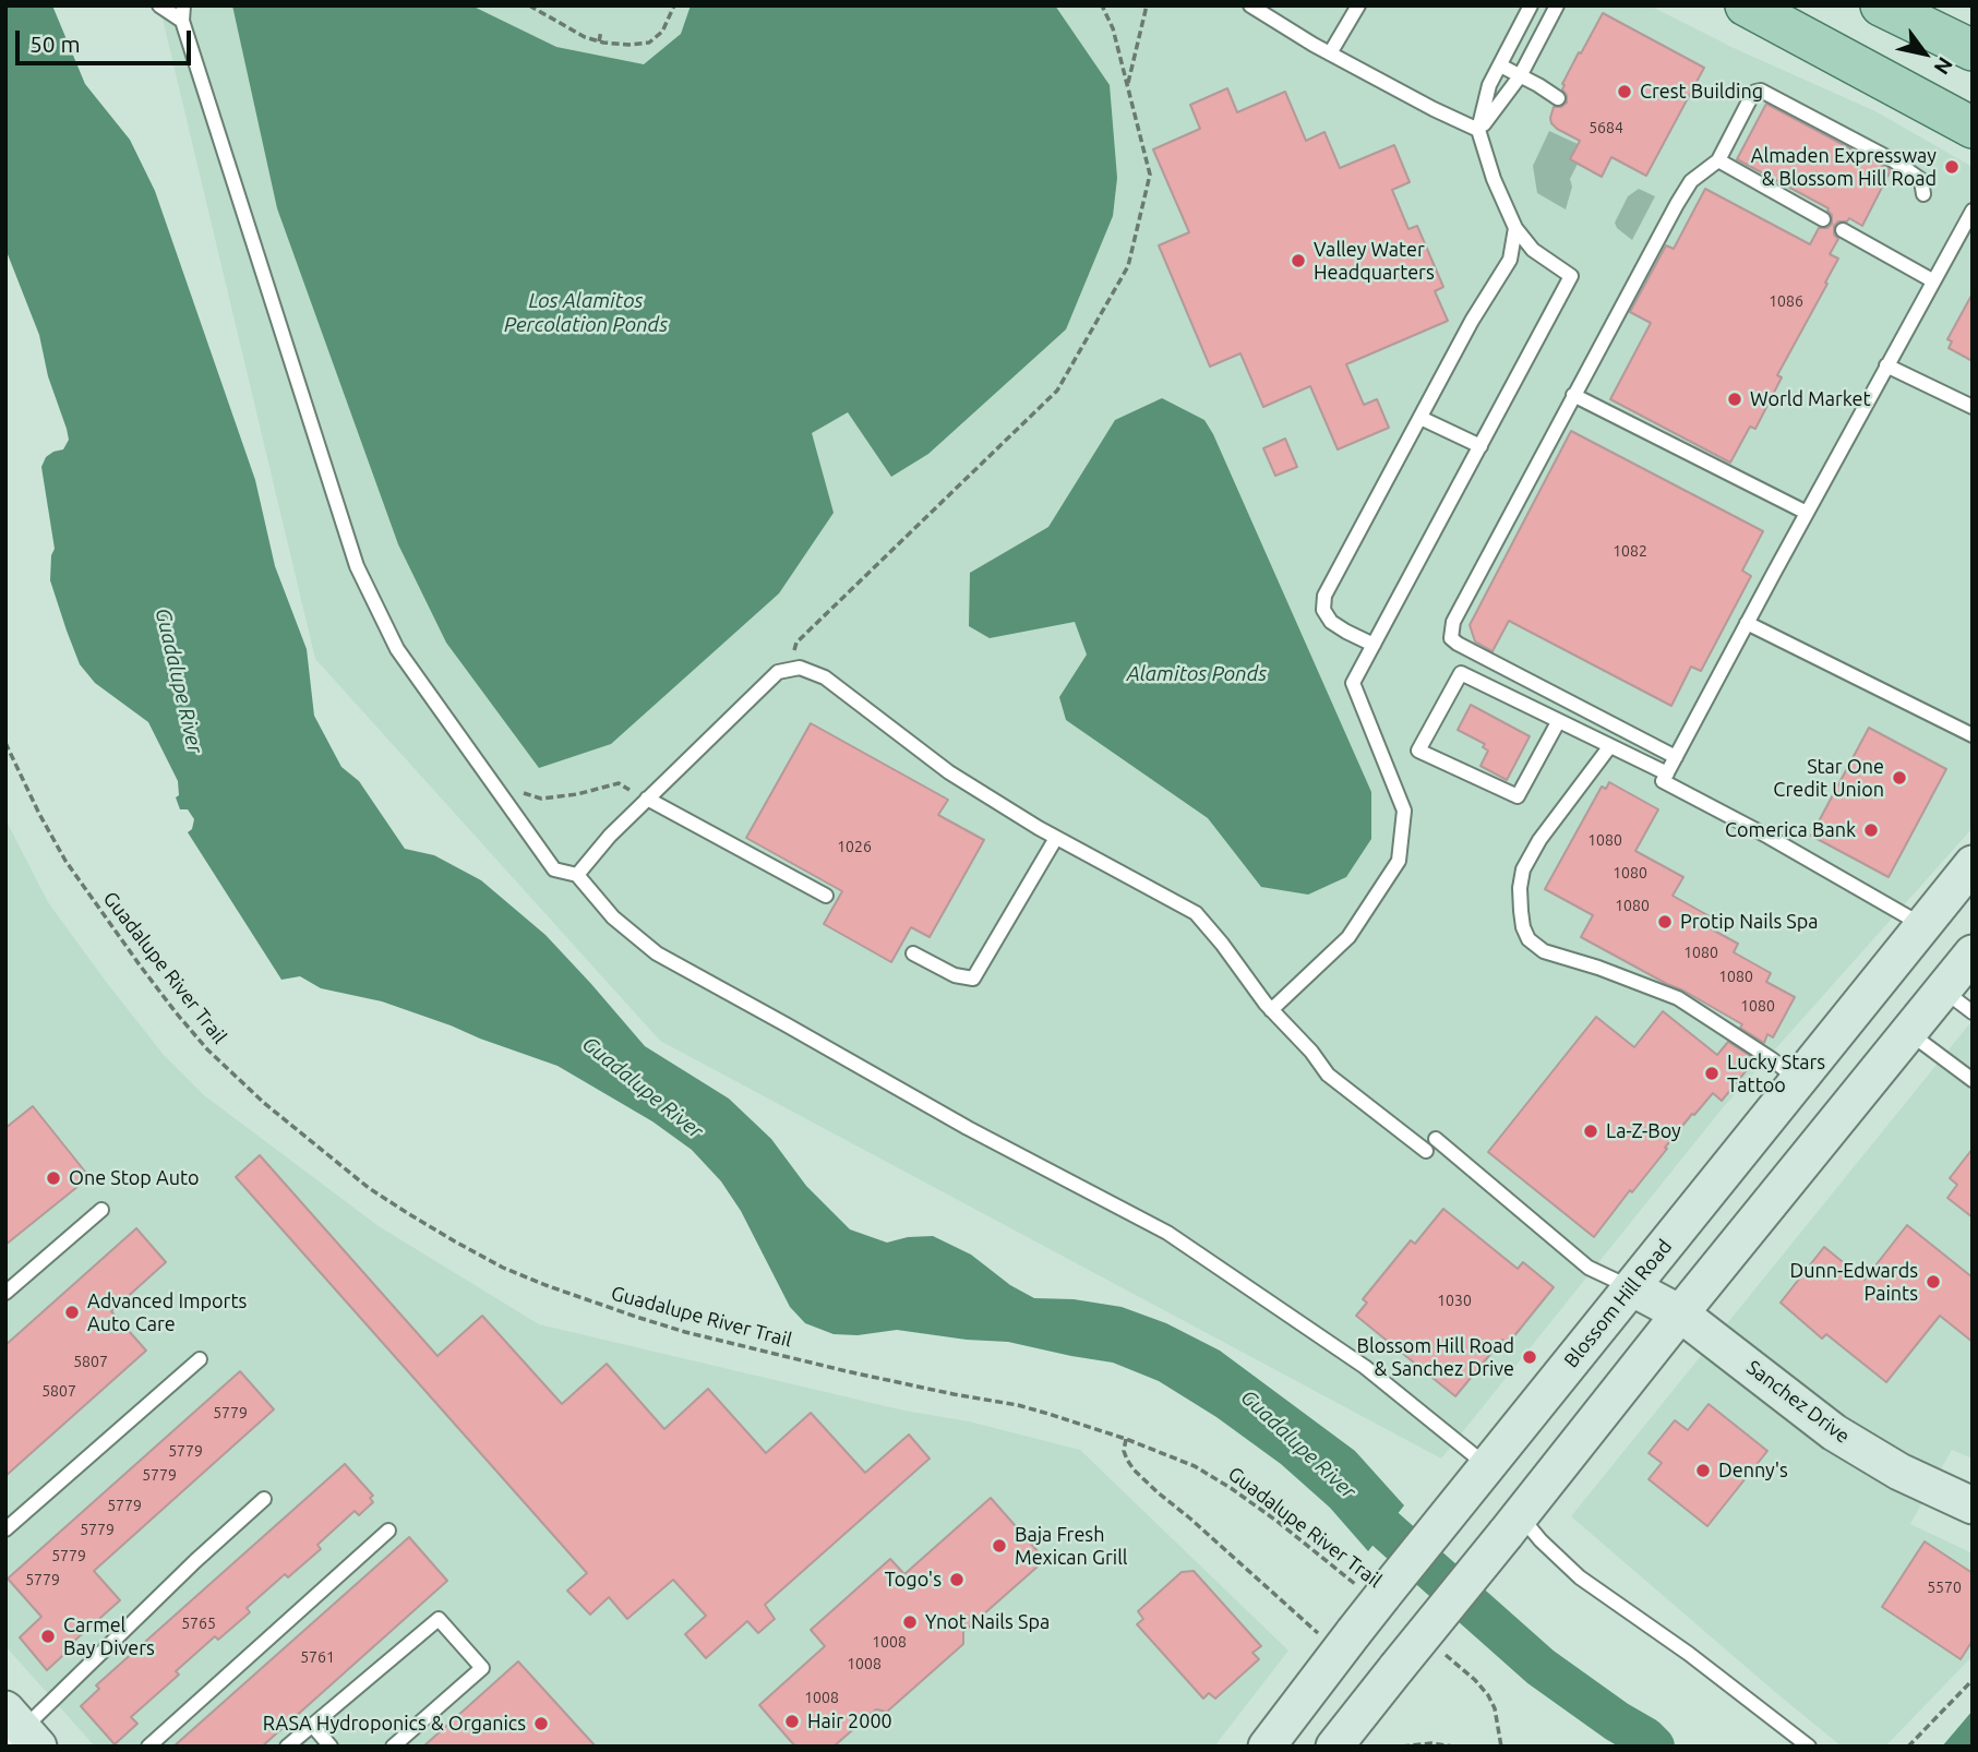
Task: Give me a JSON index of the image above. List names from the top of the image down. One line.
{"streets":{"main road":["Blossom Hill Road","Sanchez Drive"],"path":["Guadalupe River Trail"]},"crossings":[["Blossom Hill Road","Sanchez Drive"]],"water":["Los Alamitos Percolation Ponds","Alamitos Ponds","Guadalupe River"],"places":["Crest Building","Almaden Expressway & Blossom Hill Road","Valley Water Headquarters","World Market","Star One Credit Union","Comerica Bank","Protip Nails Spa","Lucky Stars Tattoo","La-Z-Boy","One Stop Auto","Dunn-Edwards Paints","Advanced Imports Auto Care","Blossom Hill Road & Sanchez Drive","Denny's","Baja Fresh Mexican Grill","Togo's","Ynot Nails Spa","Carmel Bay Divers","Hair 2000","RASA Hydroponics & Organics"],"house_numbers":["5684","1086","1082","1080","1026","1080","1080","1080","1080","1080","1030","5807","5807","5779","5779","5779","5779","5779","5779","5779","5570","5765","1008","5761","1008","1008"],"scale_bar":"50 m","north":"bottom right"}
